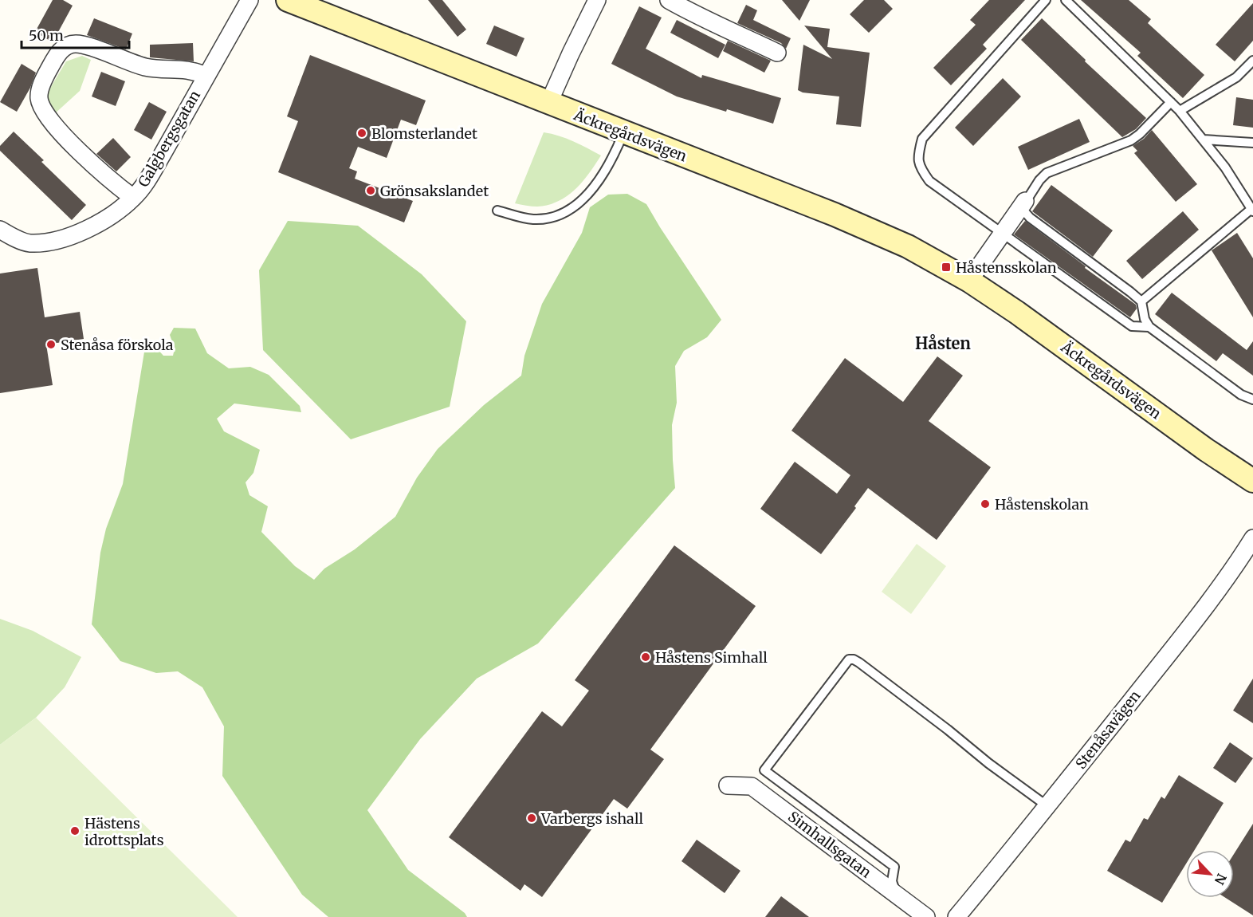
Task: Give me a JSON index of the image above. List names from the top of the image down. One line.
{"streets":{"street":["Äckregårdsvägen","Galgbergsgatan","Stenåsavägen","Simhallsgatan"]},"districts":["Håsten"],"places":{"other":["Blomsterlandet","Grönsakslandet","Stenåsa förskola","Håstenskolan","Håstens Simhall","Varbergs ishall","Hästens idrottsplats"],"transit":["Håstensskolan"]},"scale_bar":"50 m","north":"bottom right"}
